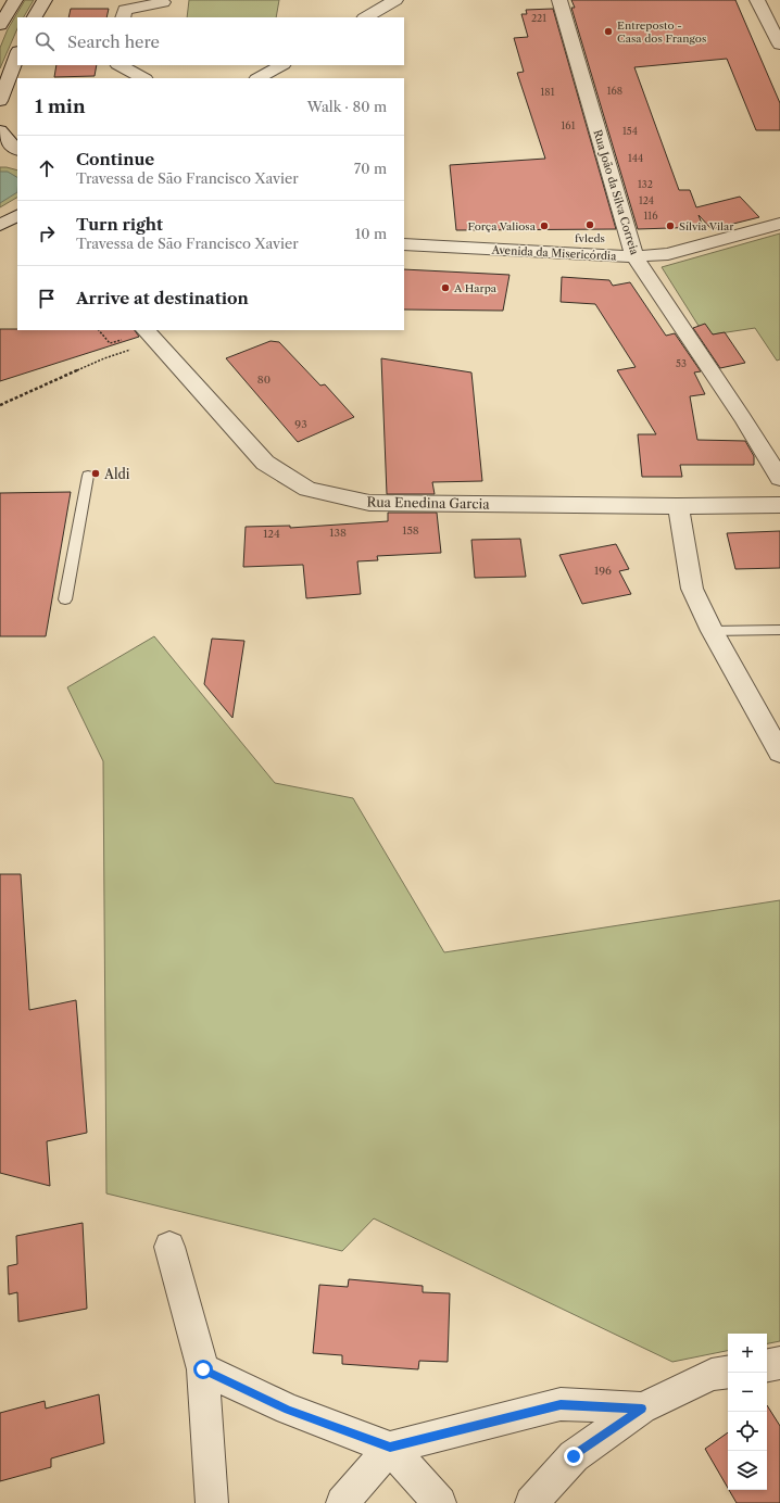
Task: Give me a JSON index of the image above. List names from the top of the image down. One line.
{"streets":{"street":["Rua João da Silva Correia","Avenida da Misericórdia","Rua Enedina Garcia"]},"crossings":[["Rua João da Silva Correia","Avenida da Misericórdia"]],"places":["Entreposto - Casa dos Frangos","fvleds","Força Valiosa","Sílvia Vilar","A Harpa","Aldi"],"house_numbers":["221","168","181","161","154","144","132","124","116","53","80","93","158","138","124","196"],"page":{"search":"Search here","heading":["1 min","Walk · 80 m"],"list":[["Continue","Travessa de São Francisco Xavier","70 m"],["Turn right","Travessa de São Francisco Xavier","10 m"],"Arrive at destination"],"map_buttons":["+","−"]}}
